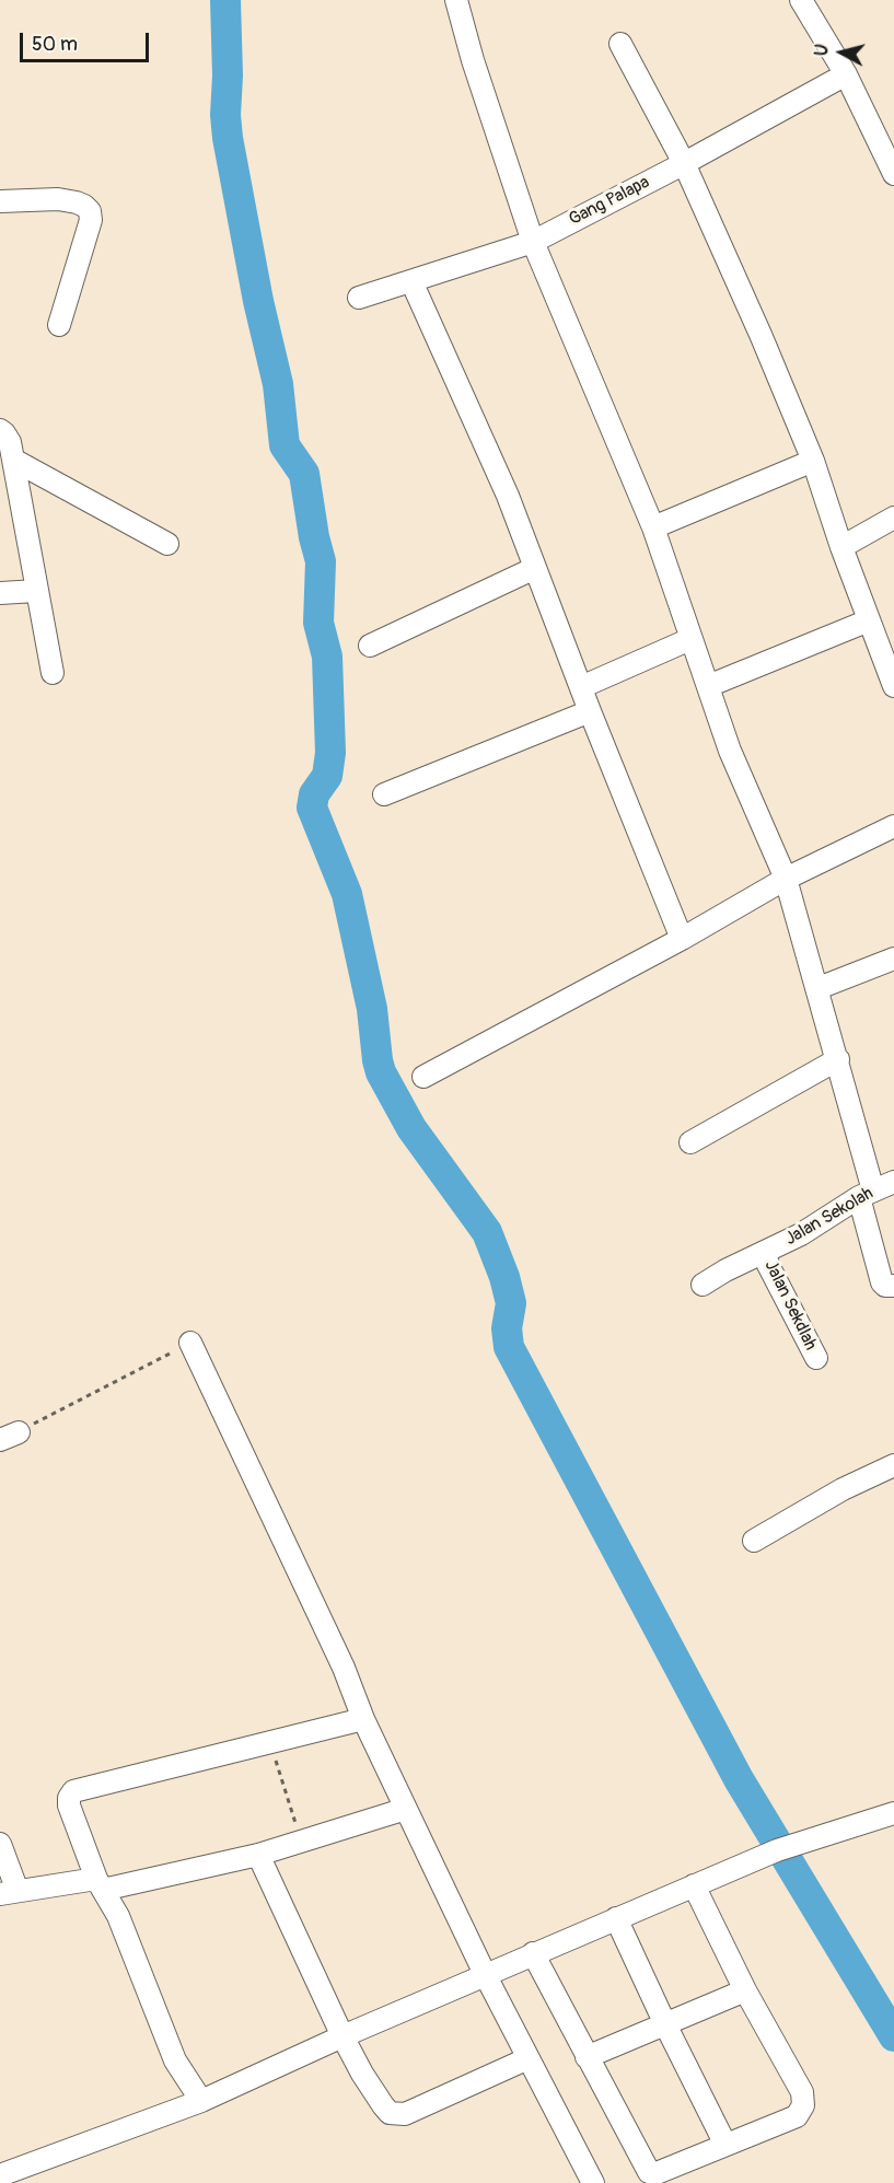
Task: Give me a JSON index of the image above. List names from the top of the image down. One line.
{"streets":{"street":["Gang Palapa","Jalan Sekolah","Jalan Sekdlah"]},"crossings":[["Jalan Sekolah","Jalan Sekdlah"]],"scale_bar":"50 m","north":"left"}
